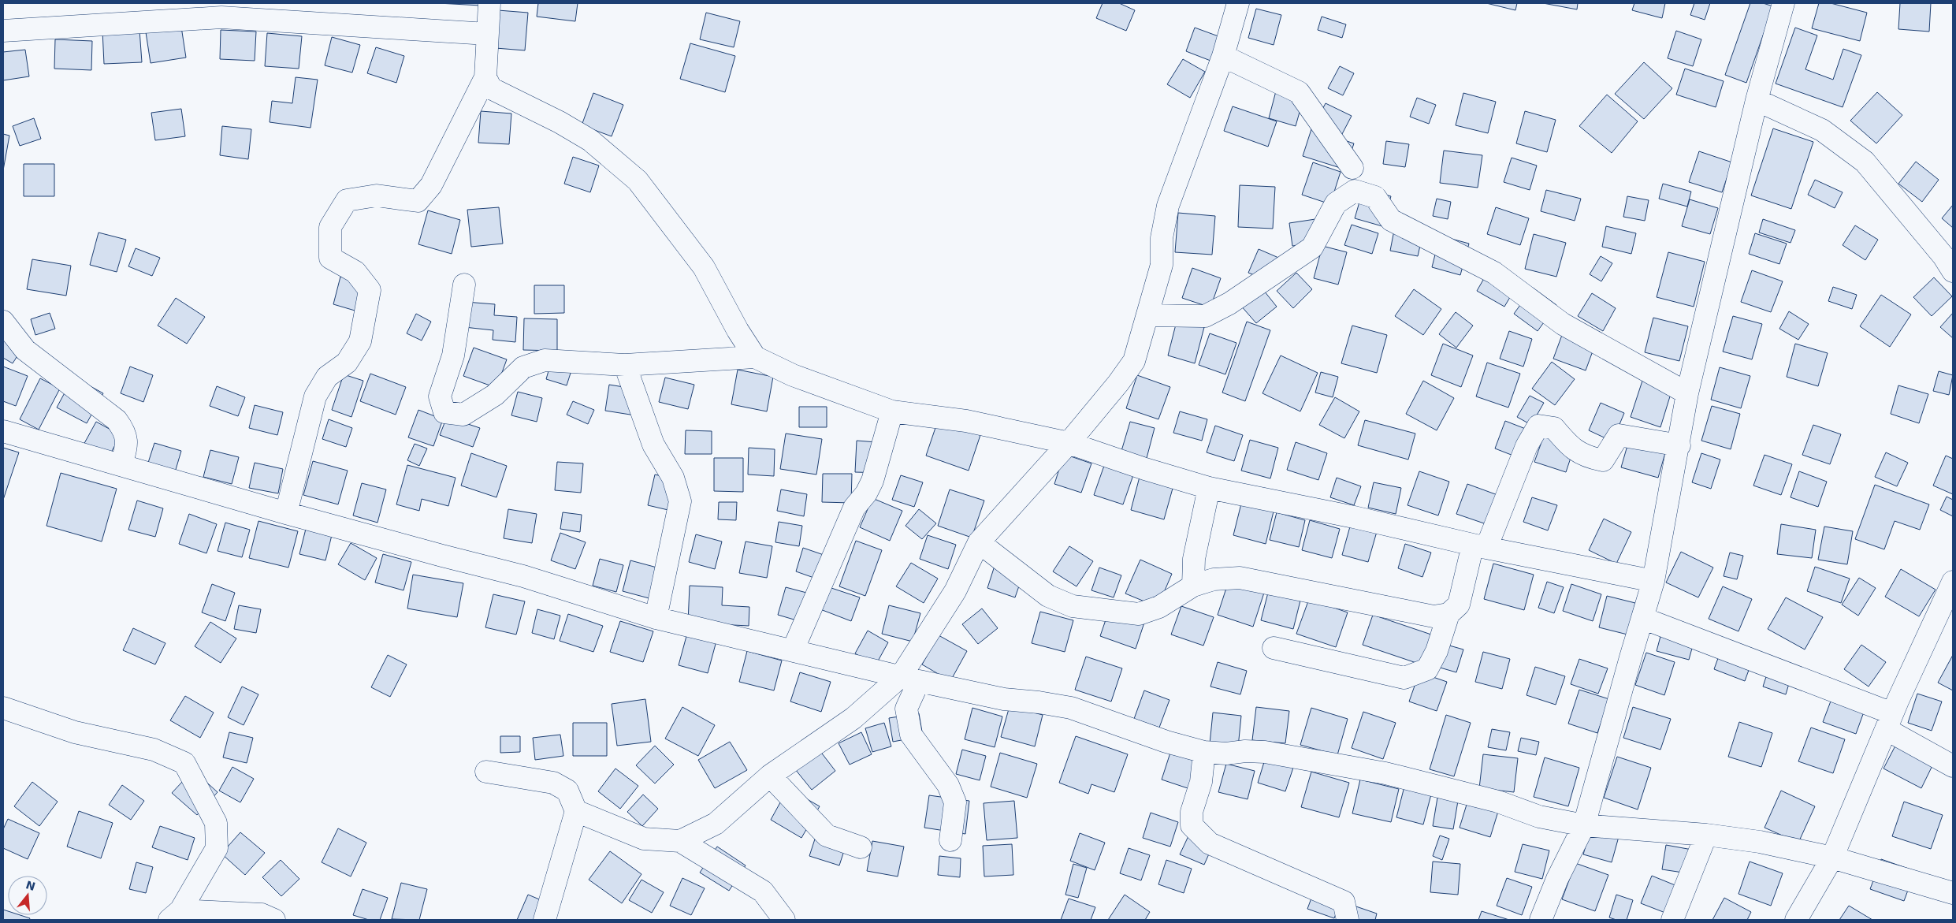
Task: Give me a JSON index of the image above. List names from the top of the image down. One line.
{"north":"top"}
